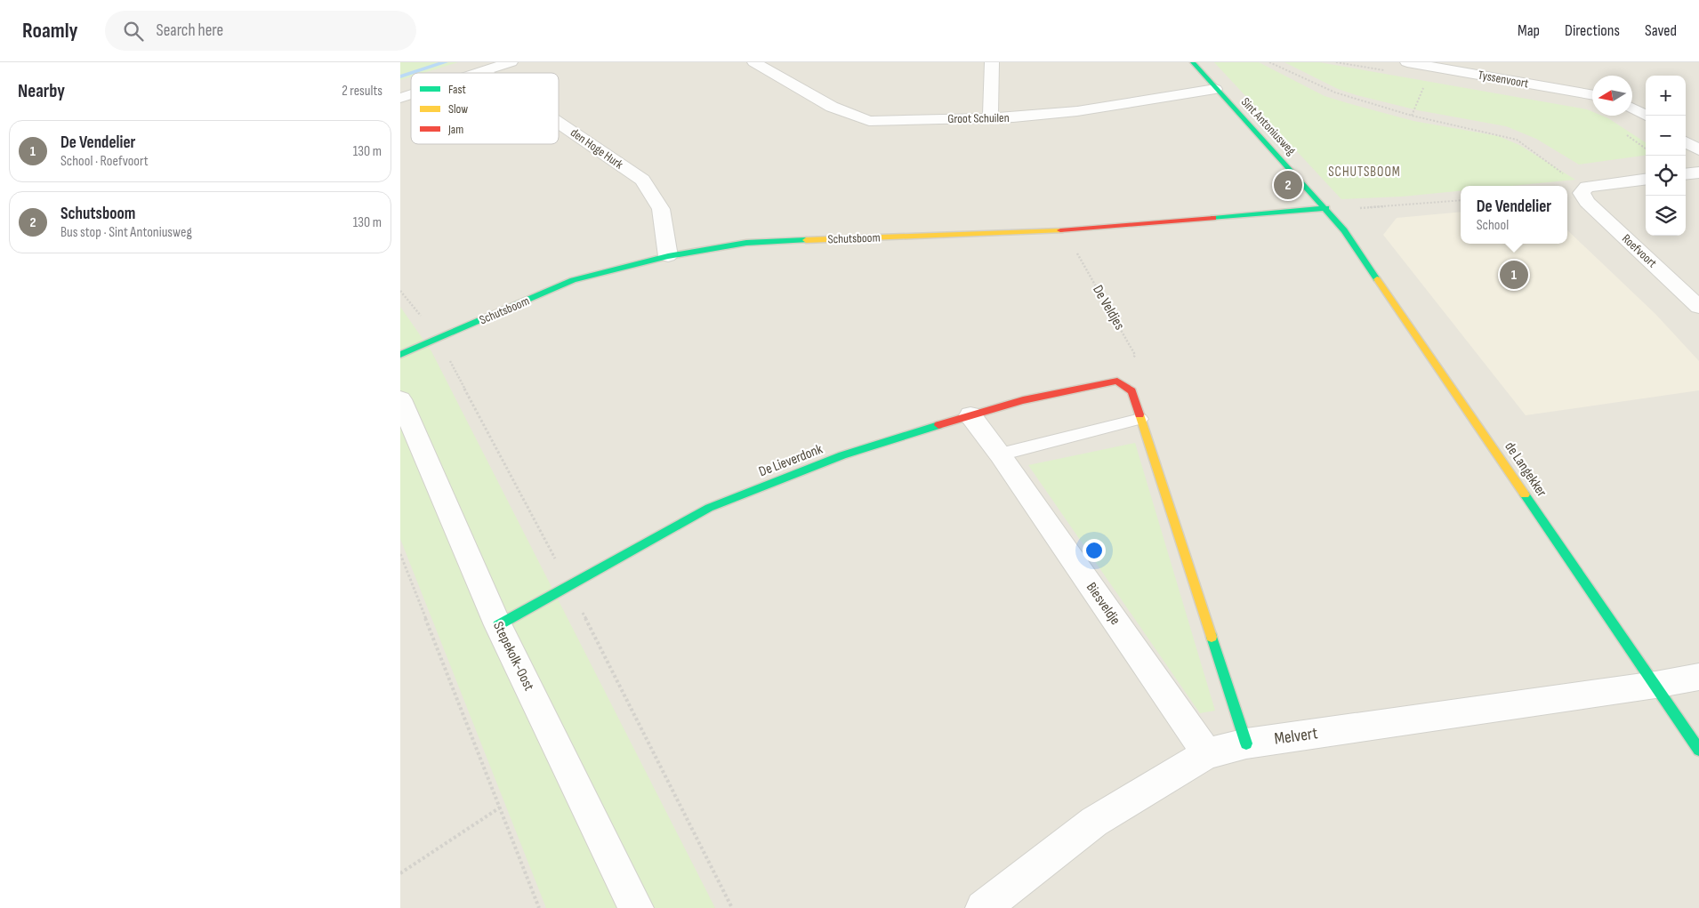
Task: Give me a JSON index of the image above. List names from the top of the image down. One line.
{"streets":{"street":["Tyssenvoort","Groot Schuilen","Sint Antoniusweg","den Hoge Hurk","Schutsboom","Roefvoort","De Lieverdonk","de Langekker","Biesveldje","Stepekolk-Oost","Melvert"],"path":["De Veldjes"]},"crossings":[["Groot Schuilen","Sint Antoniusweg"],["Sint Antoniusweg","Schutsboom"],["Sint Antoniusweg","de Langekker"],["den Hoge Hurk","Schutsboom"],["Schutsboom","De Veldjes"],["Schutsboom","de Langekker"],["De Veldjes","De Lieverdonk"],["De Lieverdonk","Biesveldje"],["De Lieverdonk","Stepekolk-Oost"],["de Langekker","Melvert"],["Biesveldje","Melvert"]],"districts":["SCHUTSBOOM"],"legend":["Fast","Slow","Jam"],"north":"left","page":{"header":"Roamly","search":"Search here","nav":["Map","Directions","Saved"],"heading":["Nearby","2 results"],"map_buttons":["+","−"],"list":[{"mark":"1","name":"De Vendelier","note":"School · Roefvoort","value":"130 m"},{"mark":"2","name":"Schutsboom","note":"Bus stop · Sint Antoniusweg","value":"130 m"}],"pins":["2","1"],"popup":["De Vendelier","School"]}}
